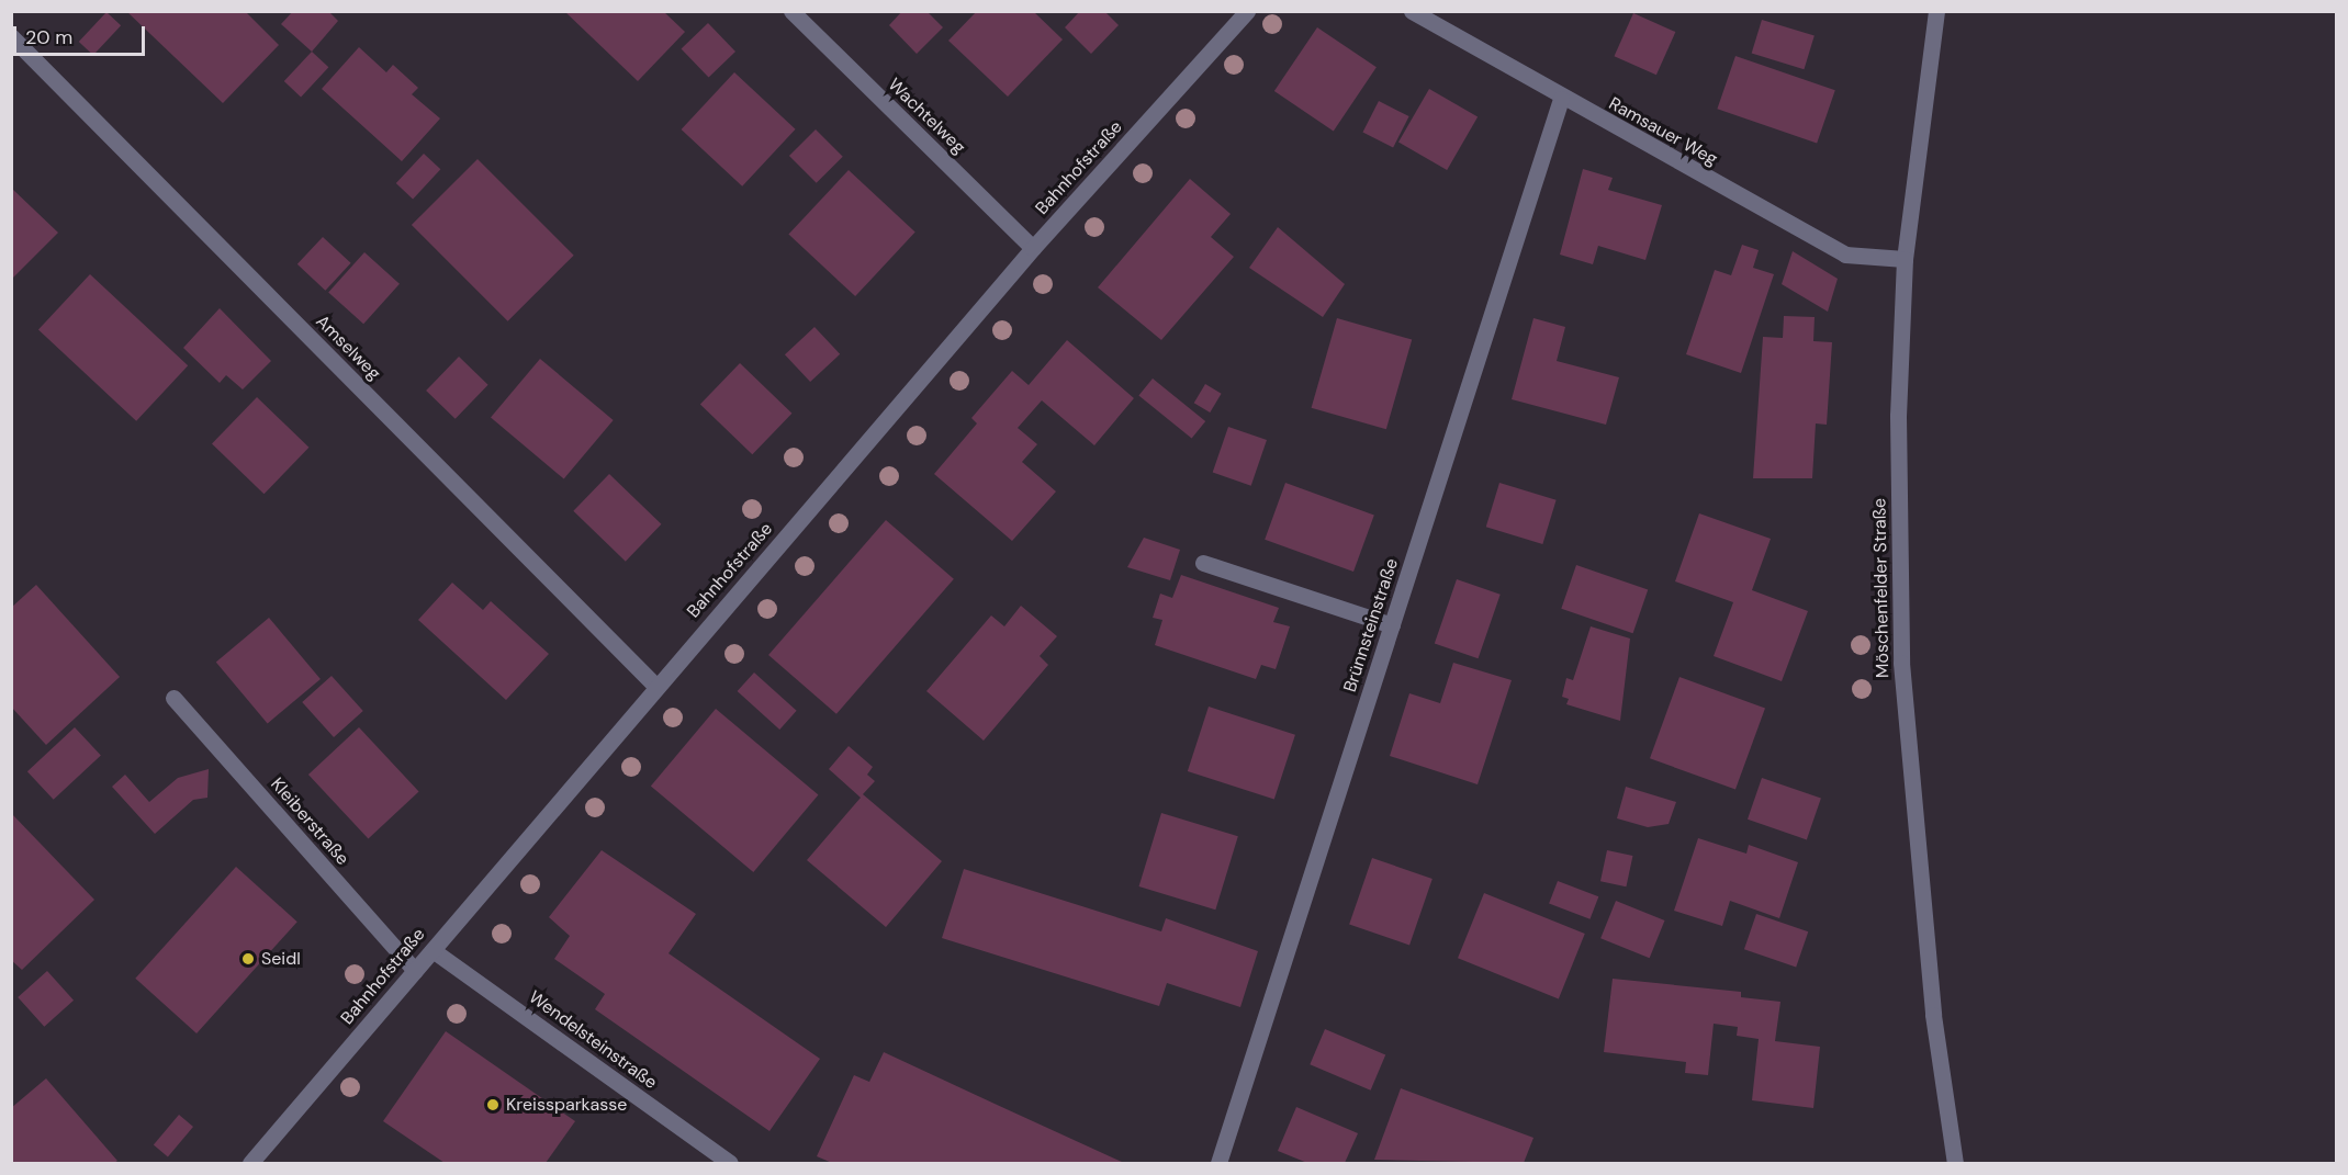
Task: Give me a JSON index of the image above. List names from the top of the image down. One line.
{"streets":{"street":["Wachtelweg","Ramsauer Weg","Bahnhofstraße","Amselweg","Möschenfelder Straße","Brünnsteinstraße","Kleiberstraße","Wendelsteinstraße"]},"crossings":[["Wachtelweg","Bahnhofstraße"],["Ramsauer Weg","Möschenfelder Straße"],["Ramsauer Weg","Brünnsteinstraße"],["Bahnhofstraße","Amselweg"],["Bahnhofstraße","Kleiberstraße"],["Bahnhofstraße","Wendelsteinstraße"]],"places":["Seidl","Kreissparkasse"],"scale_bar":"20 m"}
